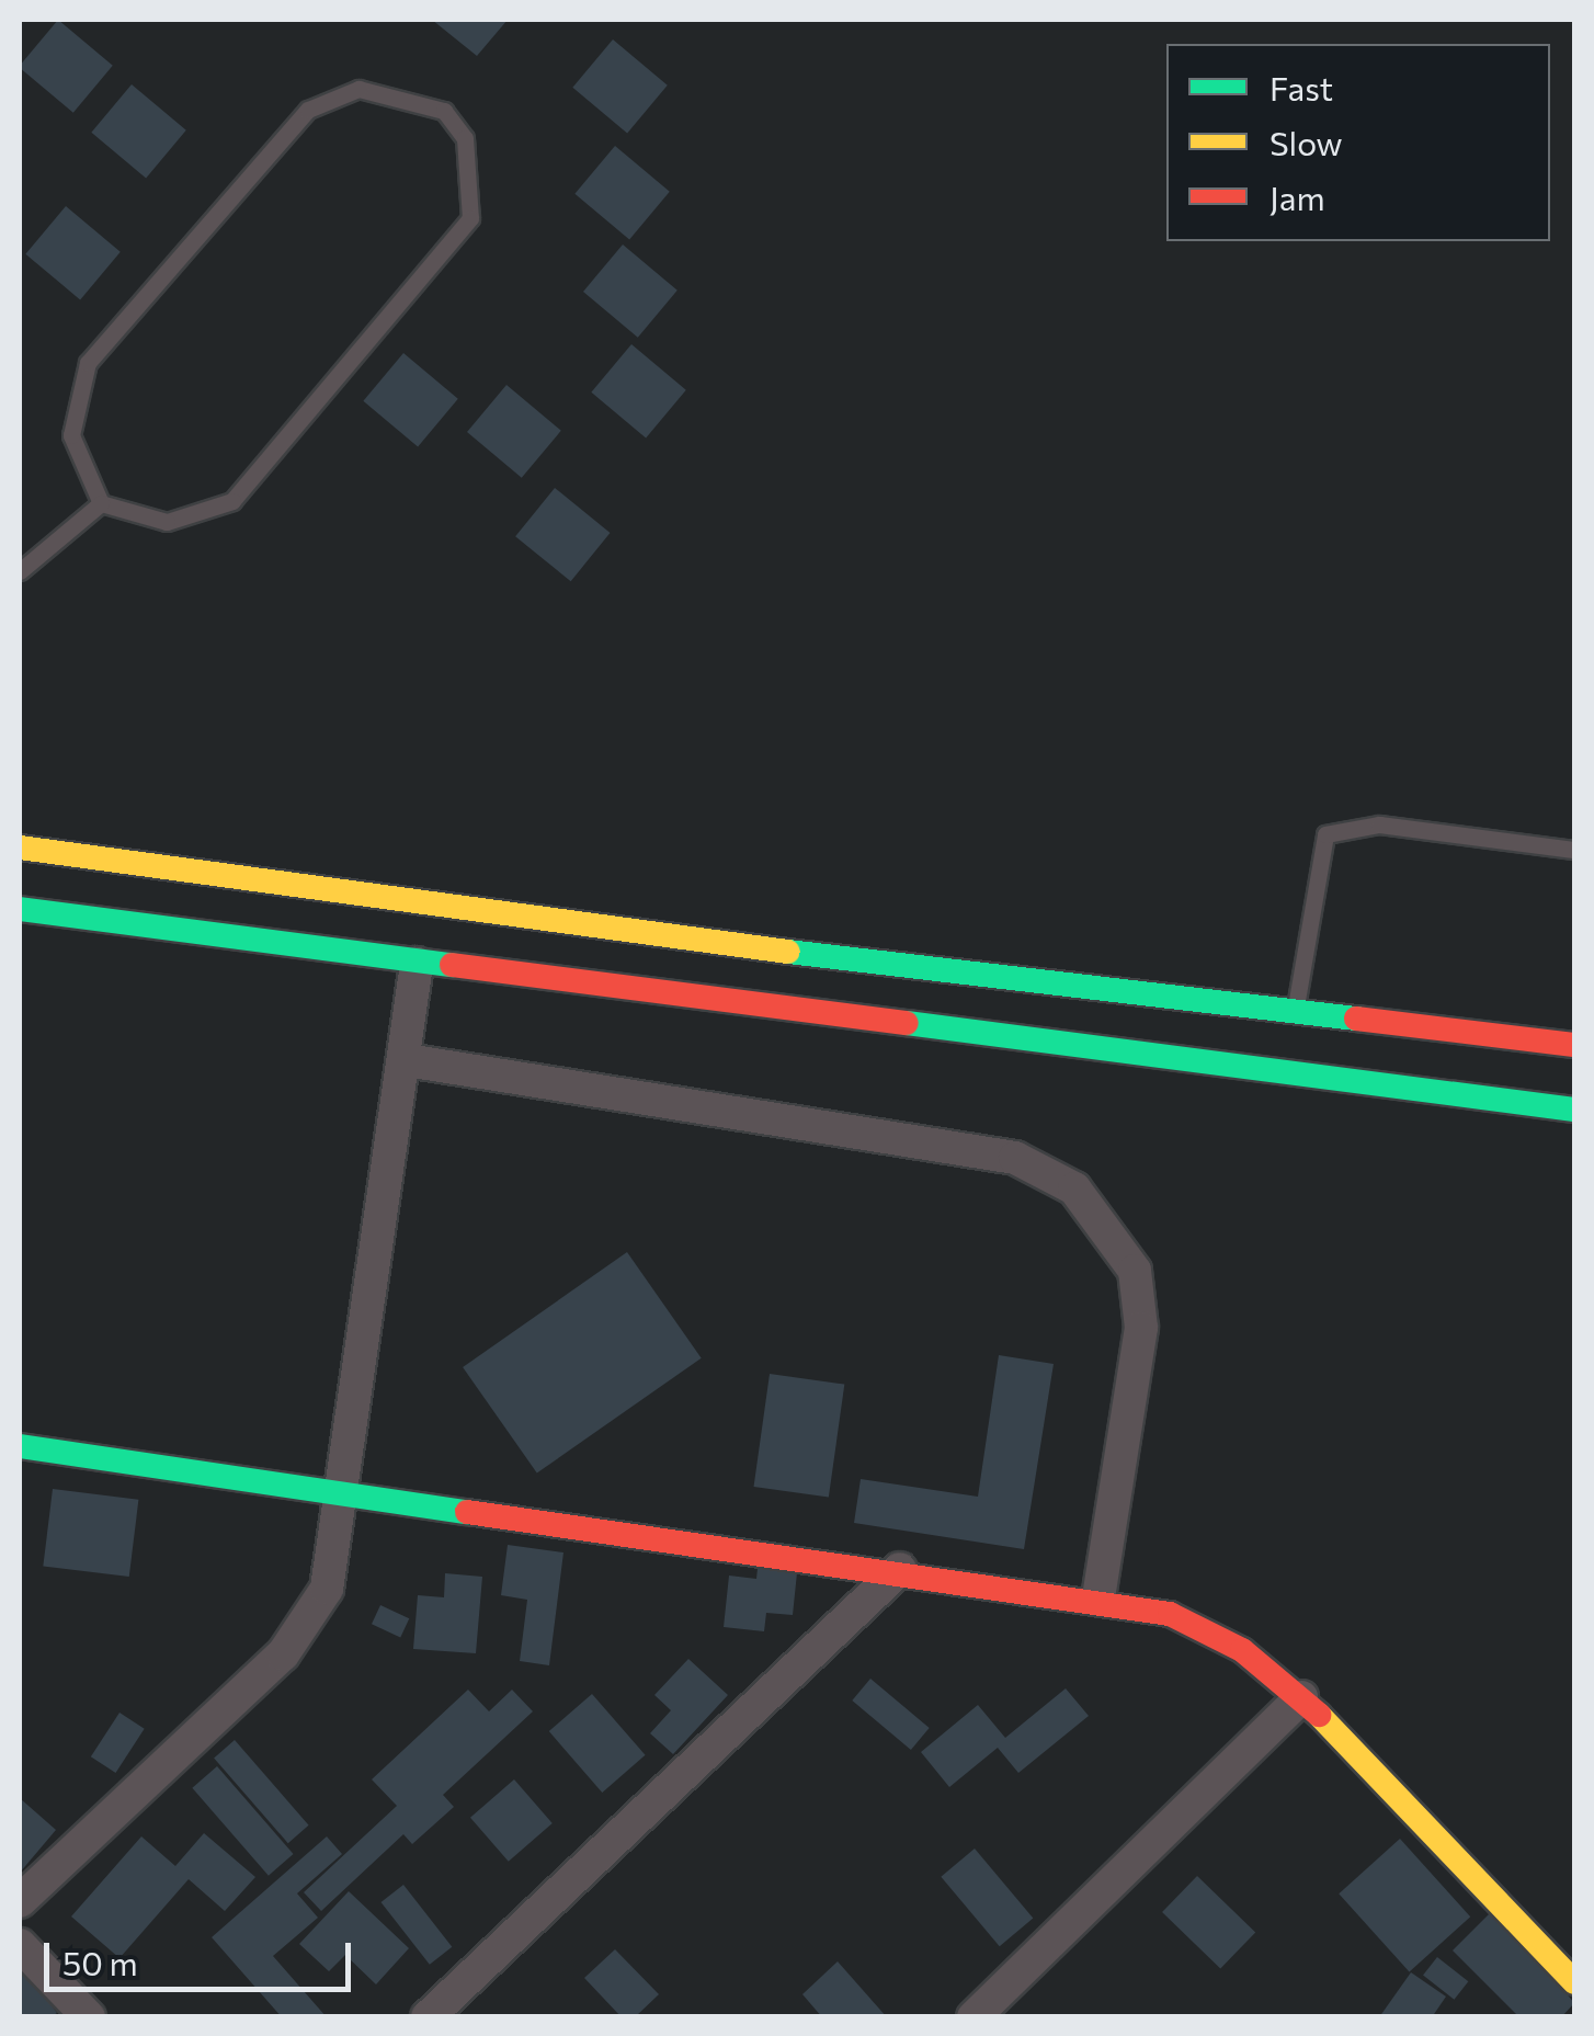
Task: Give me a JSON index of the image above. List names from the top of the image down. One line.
{"legend":["Fast","Slow","Jam"],"scale_bar":"50 m"}
